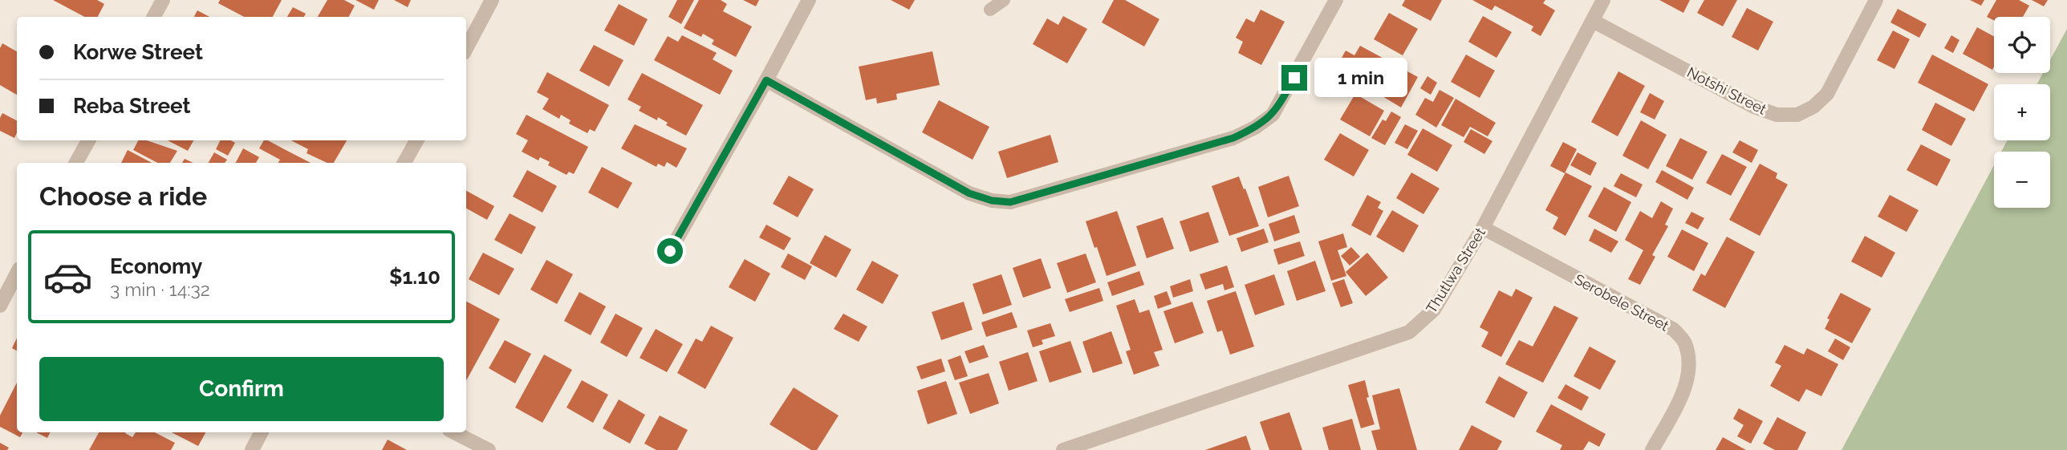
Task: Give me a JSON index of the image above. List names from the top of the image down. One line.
{"streets":{"street":["Notshi Street","Thutlwa Street","Serobele Street"]},"crossings":[["Notshi Street","Thutlwa Street"],["Thutlwa Street","Serobele Street"]],"page":{"map_buttons":["+","−"],"banner":["Korwe Street","Reba Street"],"bubble":"1 min","heading":"Choose a ride","list":[{"name":"Economy","note":"3 min · 14:32","value":"$1.10"}],"buttons":"Confirm"}}
